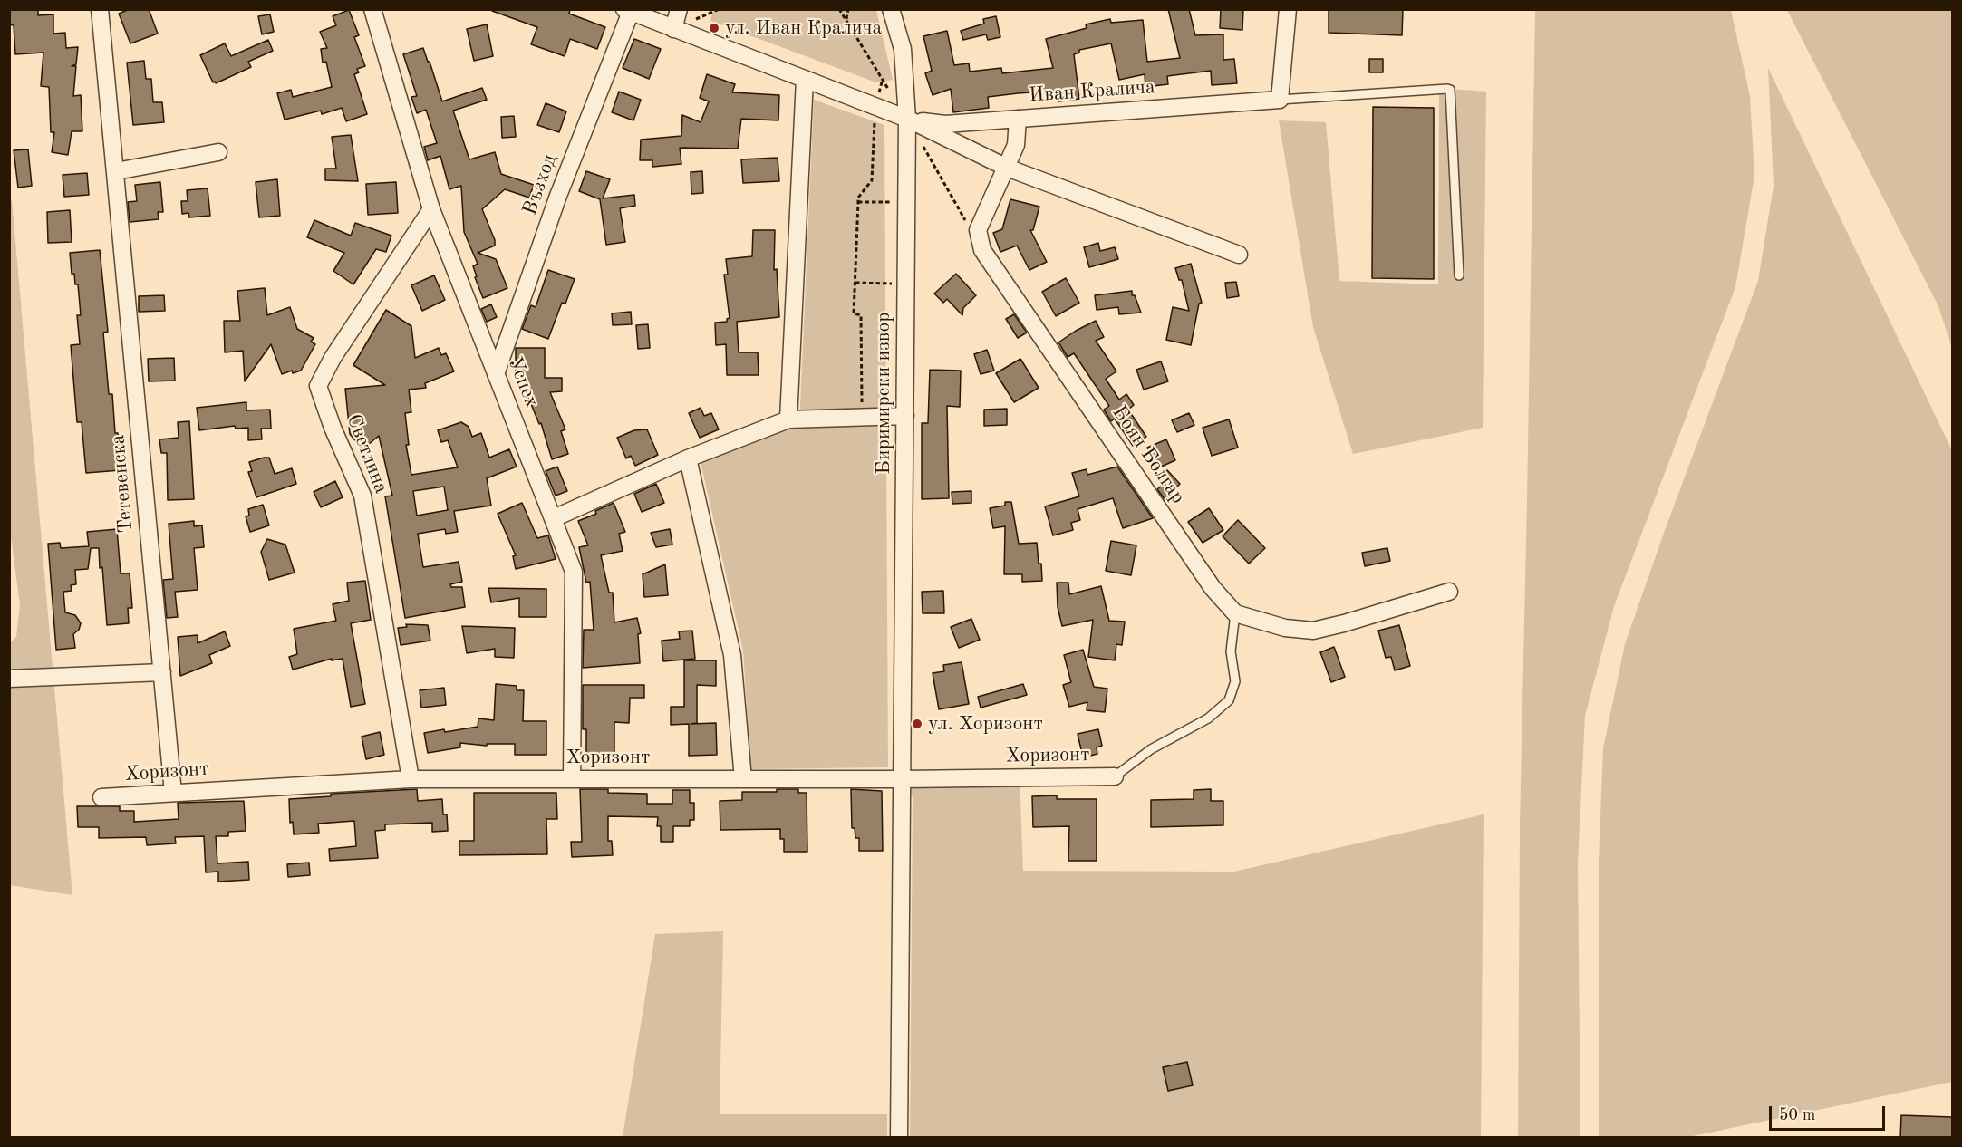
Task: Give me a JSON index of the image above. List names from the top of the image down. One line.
{"streets":{"street":["Иван Кралича","Възход","Успех","Биримирски извор","Светлина","Боян Болгар","Тетевенска","Хоризонт"]},"crossings":[["Иван Кралича","Възход"],["Иван Кралича","Биримирски извор"],["Иван Кралича","Боян Болгар"],["Възход","Успех"],["Успех","Светлина"],["Успех","Хоризонт"],["Биримирски извор","Хоризонт"],["Светлина","Хоризонт"],["Тетевенска","Хоризонт"]],"places":["ул. Иван Кралича","ул. Хоризонт"],"scale_bar":"50 m"}
